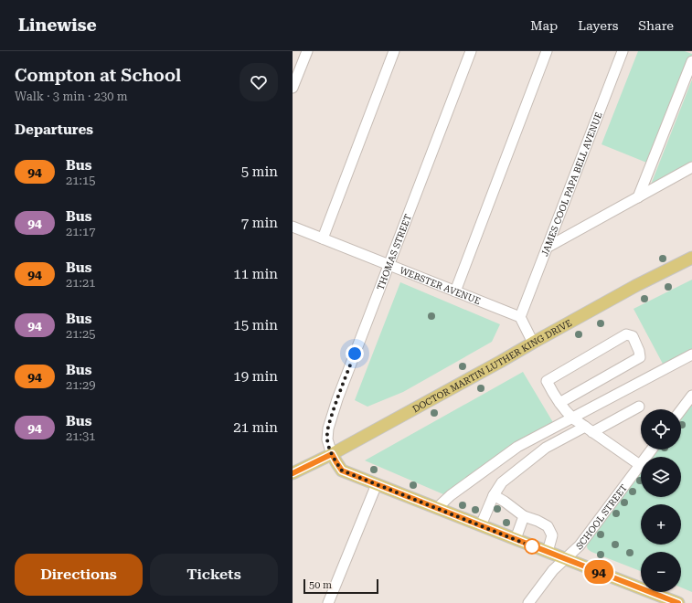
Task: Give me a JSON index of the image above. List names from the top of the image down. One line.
{"streets":{"main road":["DOCTOR MARTIN LUTHER KING DRIVE"],"street":["JAMES COOL PAPA BELL AVENUE","THOMAS STREET","WEBSTER AVENUE","SCHOOL STREET"]},"crossings":[["JAMES COOL PAPA BELL AVENUE","WEBSTER AVENUE"],["THOMAS STREET","WEBSTER AVENUE"],["THOMAS STREET","DOCTOR MARTIN LUTHER KING DRIVE"]],"lines":["bus line 94"],"scale_bar":"50 m","page":{"header":"Linewise","nav":["Map","Layers","Share"],"heading":[["Compton at School","Walk · 3 min · 230 m"],"Departures"],"on_map":"94","list":[{"mark":"94","name":"Bus","note":"21:15","value":"5 min"},{"mark":"94","name":"Bus","note":"21:17","value":"7 min"},{"mark":"94","name":"Bus","note":"21:21","value":"11 min"},{"mark":"94","name":"Bus","note":"21:25","value":"15 min"},{"mark":"94","name":"Bus","note":"21:29","value":"19 min"},{"mark":"94","name":"Bus","note":"21:31","value":"21 min"}],"map_buttons":["+","−"],"buttons":["Directions","Tickets"],"scale":"50 m"}}
